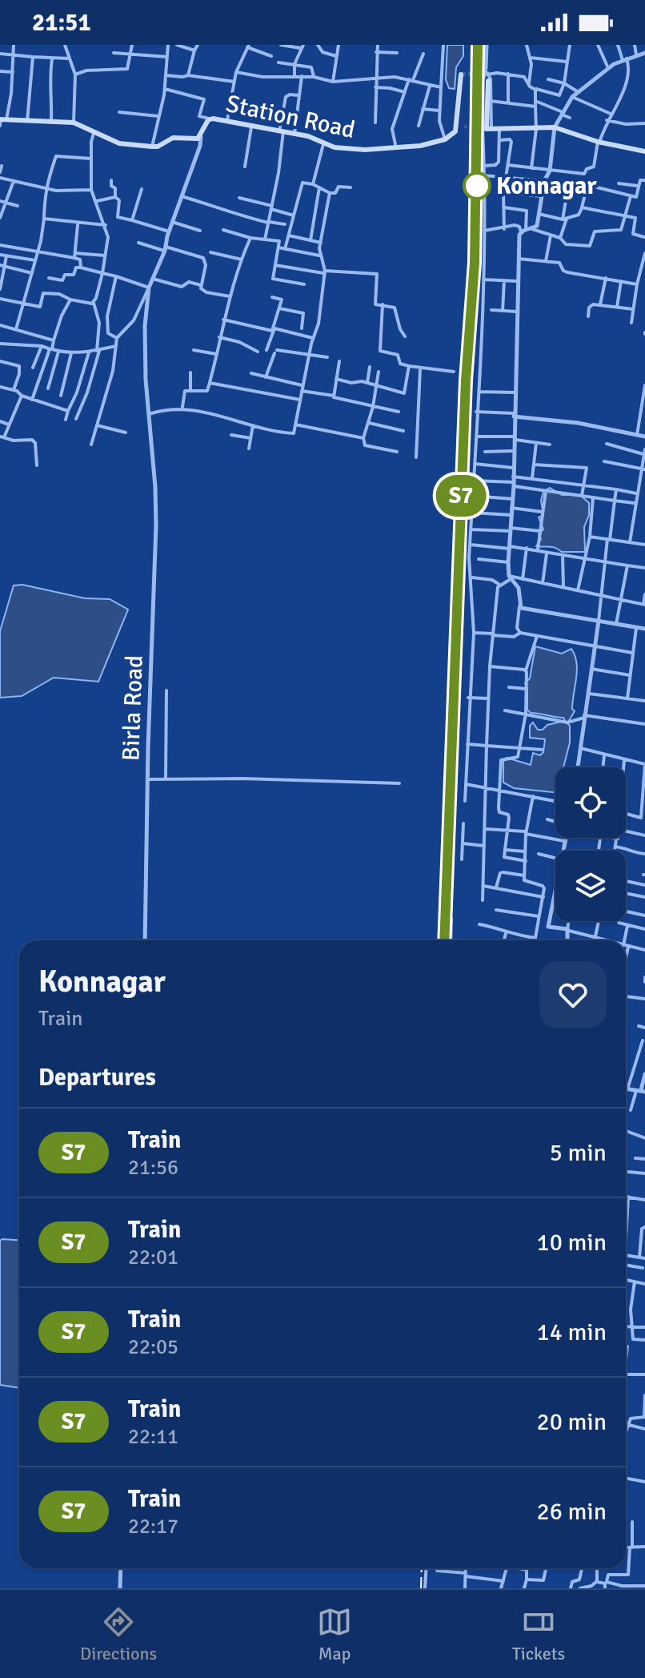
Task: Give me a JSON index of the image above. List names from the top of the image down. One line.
{"streets":{"main road":["Station Road"],"street":["Birla Road"]},"crossings":[["Station Road","Birla Road"]],"places":["Konnagar"],"page":{"status":"21:51","on_map":"S7","heading":[["Konnagar","Train"],"Departures"],"list":[{"mark":"S7","name":"Train","note":"21:56","value":"5 min"},{"mark":"S7","name":"Train","note":"22:01","value":"10 min"},{"mark":"S7","name":"Train","note":"22:05","value":"14 min"},{"mark":"S7","name":"Train","note":"22:11","value":"20 min"},{"mark":"S7","name":"Train","note":"22:17","value":"26 min"}],"tabs":["Directions","Map","Tickets"]}}
